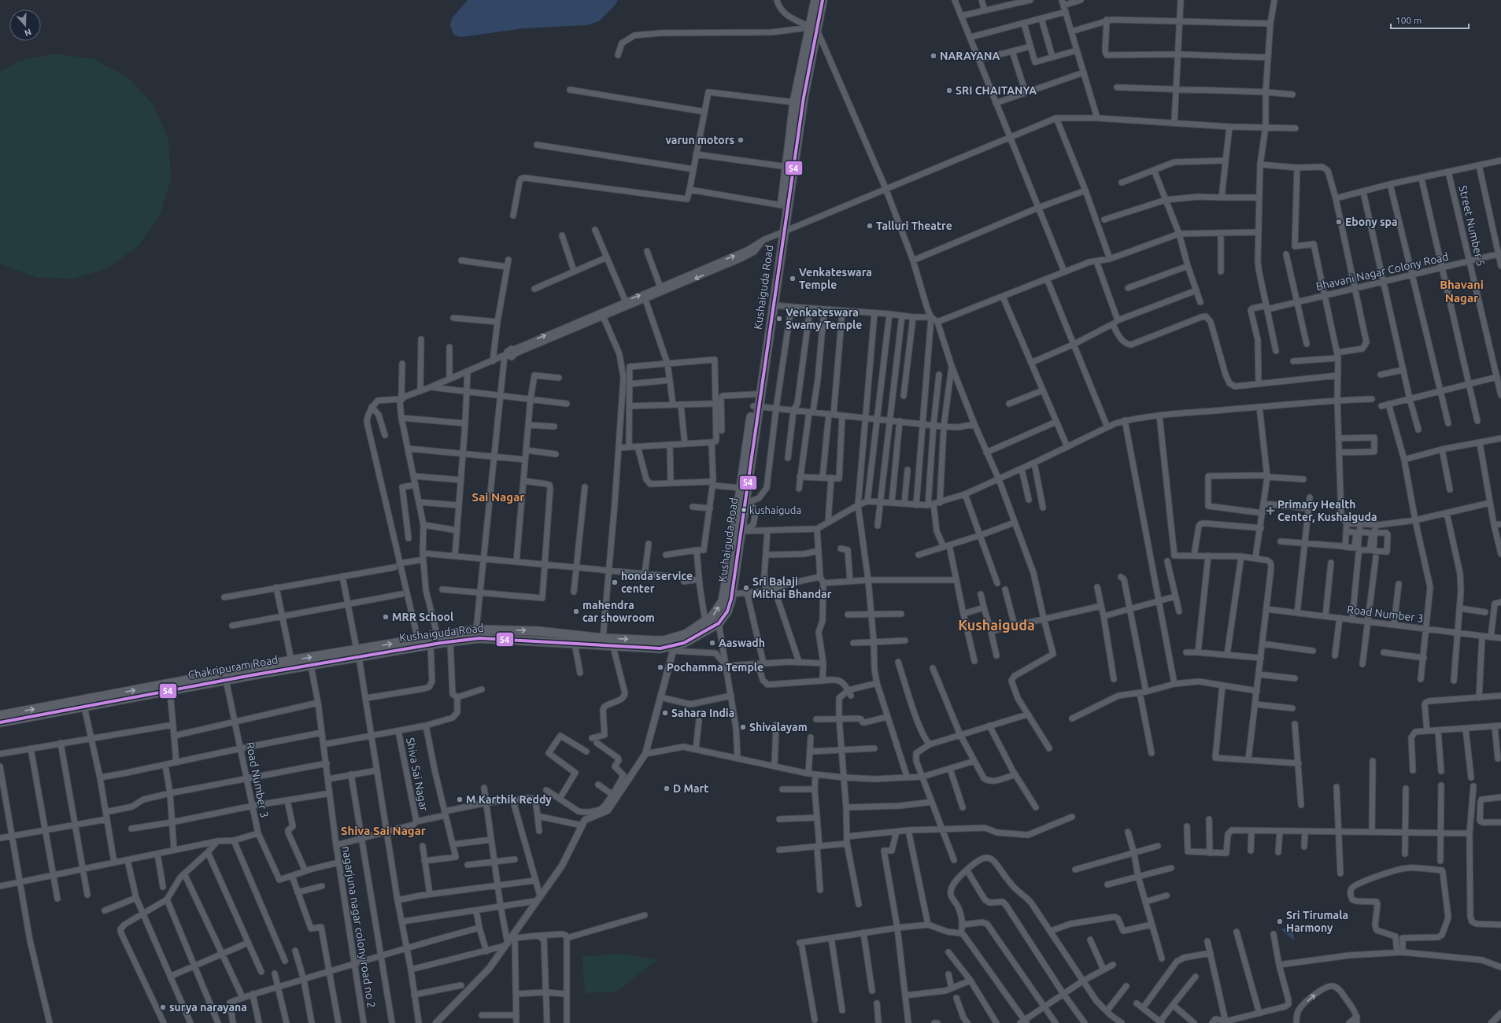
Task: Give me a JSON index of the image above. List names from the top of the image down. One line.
{"streets":{"main road":["Kushaiguda Road","Chakripuram Road"],"street":["Street Number 5","Bhavani Nagar Colony Road","Road Number 3","Shiva Sai Nagar","nagarjuna nagar colony road no 2"]},"crossings":[["Street Number 5","Bhavani Nagar Colony Road"],["Kushaiguda Road","Chakripuram Road"],["Road Number 3","Chakripuram Road"],["Chakripuram Road","nagarjuna nagar colony road no 2"],["Shiva Sai Nagar","nagarjuna nagar colony road no 2"]],"districts":["Bhavani Nagar","Sai Nagar","Kushaiguda","Shiva Sai Nagar"],"places":{"other":["NARAYANA","SRI CHAITANYA","varun motors","Ebony spa","Talluri Theatre","Venkateswara Temple","Venkateswara Swamy Temple","kushaiguda","honda service center","Sri Balaji Mithai Bhandar","mahendra car showroom","MRR School","Aaswadh","Pochamma Temple","Sahara India","Shivalayam","D Mart","M Karthik Reddy","Sri Tirumala Harmony","surya narayana"],"health":["Primary Health Center, Kushaiguda"]},"lines":["transit line 54"],"scale_bar":"100 m","north":"bottom"}
